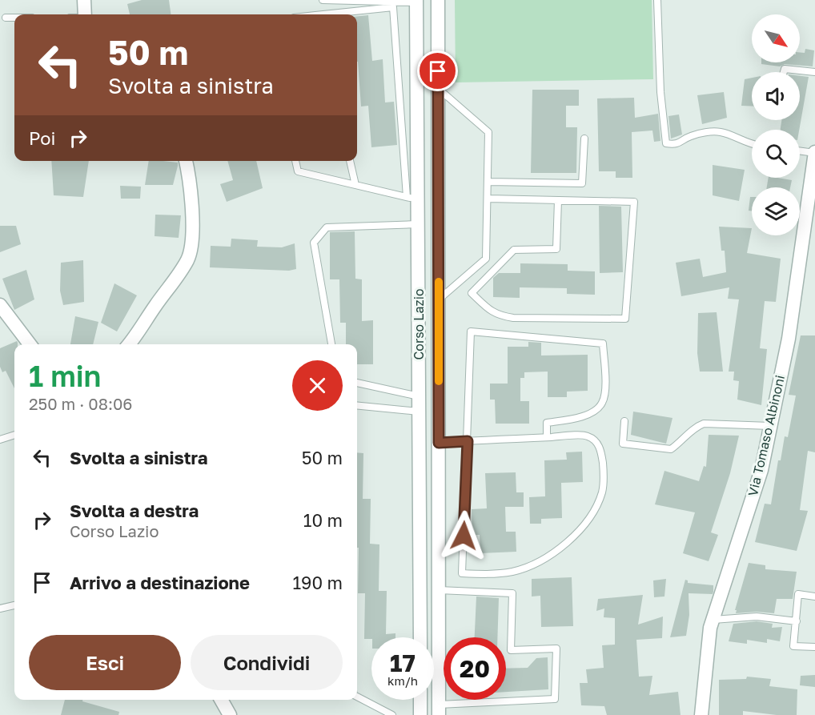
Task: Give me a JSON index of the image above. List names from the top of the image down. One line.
{"streets":{"street":["Corso Lazio","Via Tomaso Albinoni"]},"north":"bottom right","page":{"turn":["50 m","Svolta a sinistra"],"then":"Poi","heading":["1 min","250 m · 08:06"],"list":[{"name":"Svolta a sinistra","value":"50 m"},{"name":"Svolta a destra","note":"Corso Lazio","value":"10 m"},{"name":"Arrivo a destinazione","value":"190 m"}],"buttons":["Esci","Condividi"],"speed":"17 km/h","limit":"20"}}
